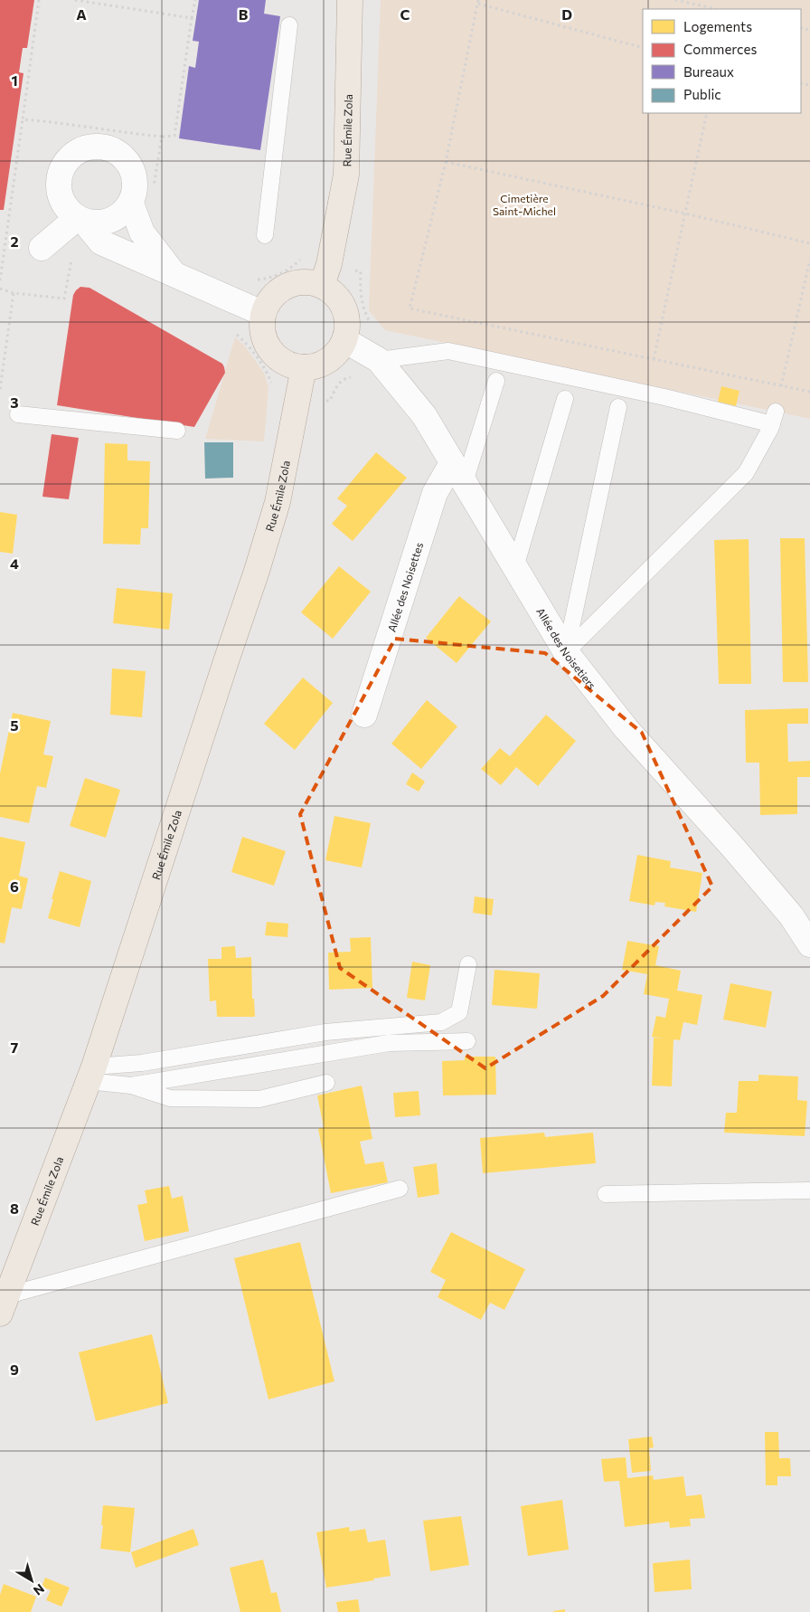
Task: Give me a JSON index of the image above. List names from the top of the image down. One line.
{"streets":{"main road":["Rue Émile Zola"],"street":["Allée des Noisettes","Allée des Noisetiers"]},"crossings":[["Rue Émile Zola","Allée des Noisetiers"],["Allée des Noisettes","Allée des Noisetiers"]],"parks":["Cimetière Saint-Michel"],"legend":["Logements","Commerces","Bureaux","Public"],"north":"bottom right","grid":{"columns":["A","B","C","D"],"rows":["1","2","3","4","5","6","7","8","9"]}}
